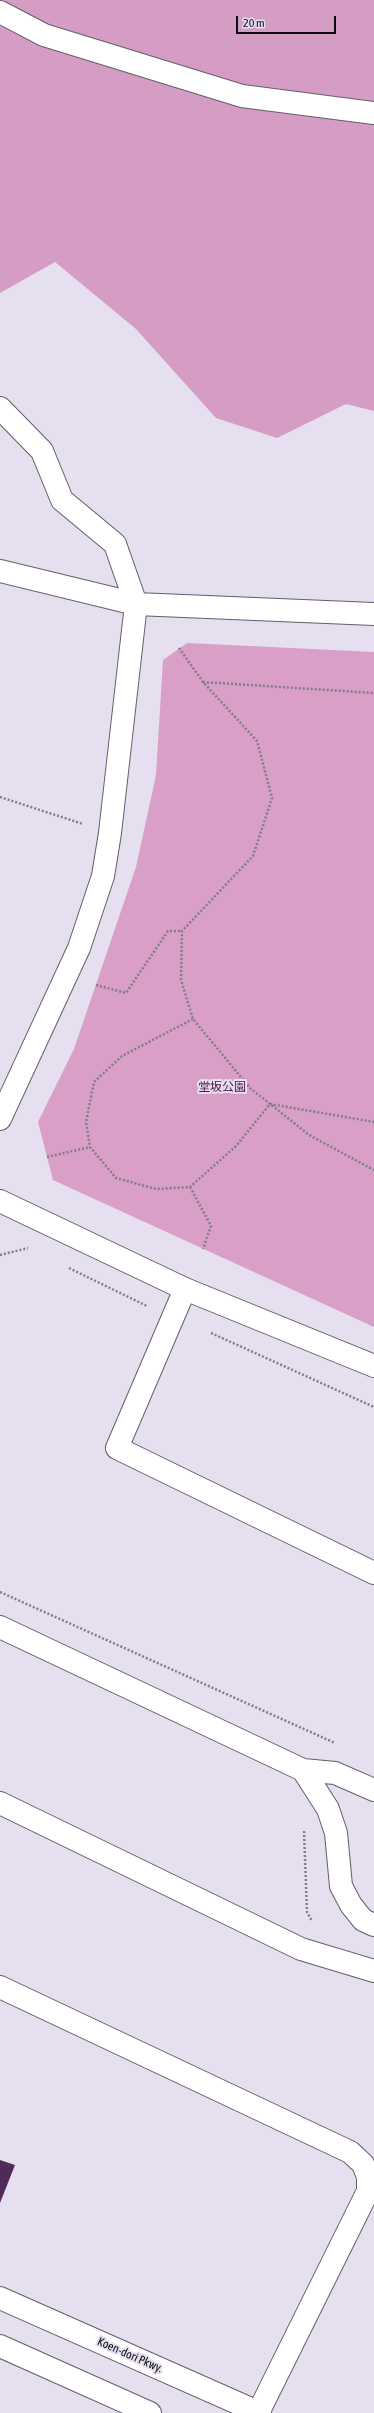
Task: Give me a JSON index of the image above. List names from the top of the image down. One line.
{"streets":{"street":["Koen-dori Pkwy."]},"parks":["堂坂公園"],"scale_bar":"20 m"}
